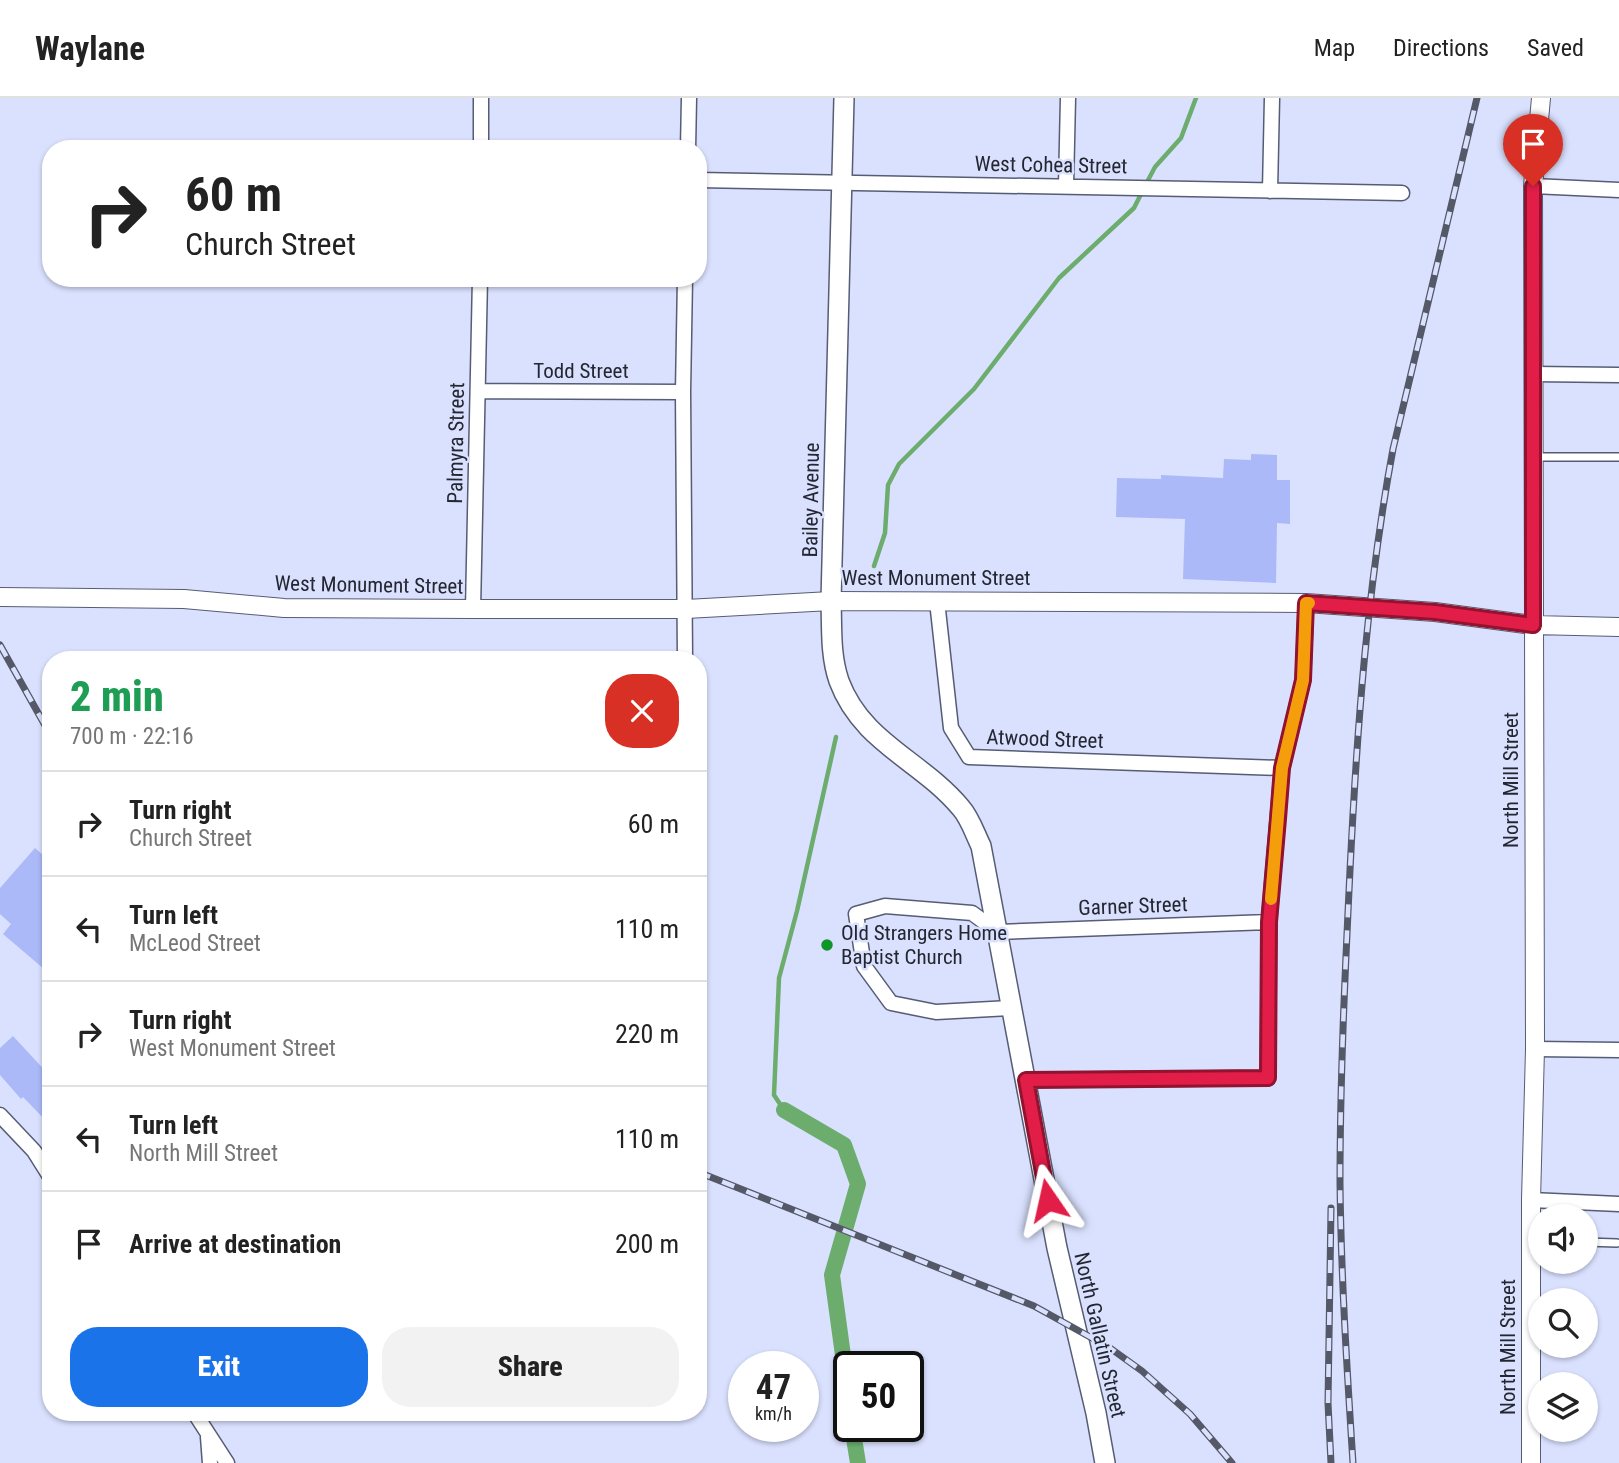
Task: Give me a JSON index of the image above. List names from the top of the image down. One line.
{"streets":{"main road":["Bailey Avenue","North Gallatin Street"],"street":["West Cohea Street","Todd Street","Palmyra Street","West Monument Street","Atwood Street","North Mill Street","Garner Street"]},"crossings":[["West Cohea Street","Bailey Avenue"],["Todd Street","Palmyra Street"],["Palmyra Street","West Monument Street"],["Bailey Avenue","West Monument Street"],["Bailey Avenue","North Gallatin Street"],["West Monument Street","Atwood Street"],["West Monument Street","North Mill Street"],["Garner Street","North Gallatin Street"]],"places":["Old Strangers Home Baptist Church"],"page":{"header":"Waylane","nav":["Map","Directions","Saved"],"turn":["60 m","Church Street"],"heading":["2 min","700 m · 22:16"],"list":[{"name":"Turn right","note":"Church Street","value":"60 m"},{"name":"Turn left","note":"McLeod Street","value":"110 m"},{"name":"Turn right","note":"West Monument Street","value":"220 m"},{"name":"Turn left","note":"North Mill Street","value":"110 m"},{"name":"Arrive at destination","value":"200 m"}],"buttons":["Exit","Share"],"speed":"47 km/h","limit":"50"}}
